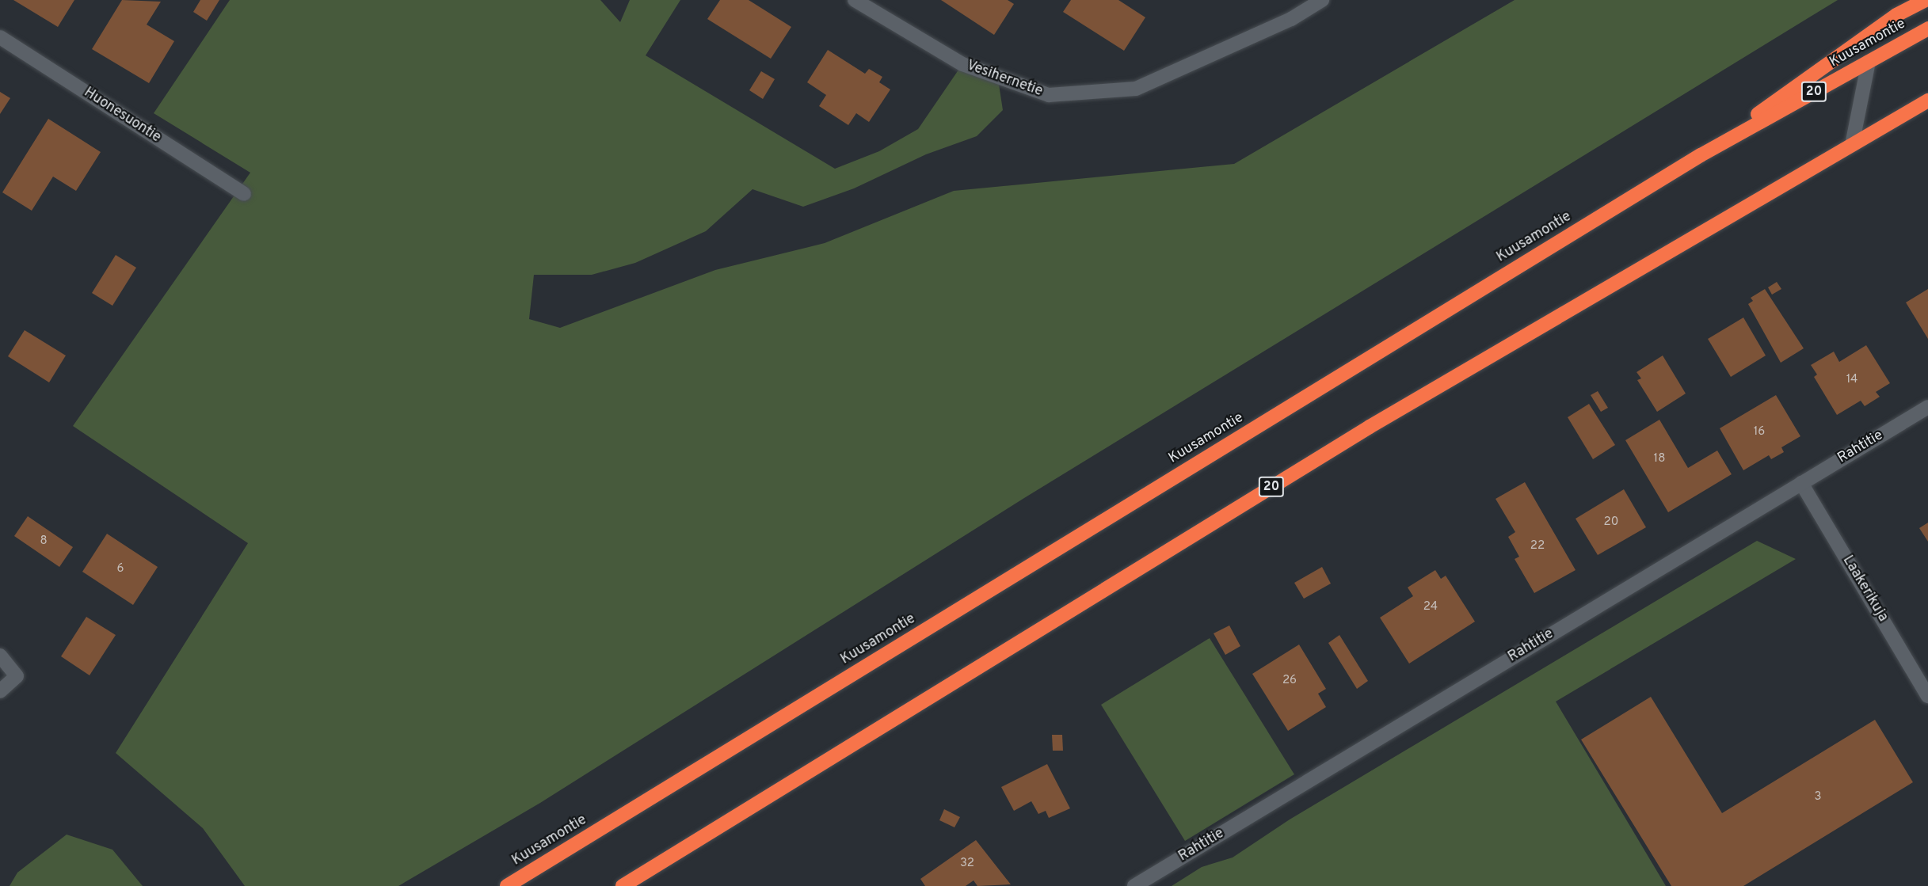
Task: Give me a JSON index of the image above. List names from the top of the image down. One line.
{"streets":{"highway":["Kuusamontie","20"],"street":["Vesihernetie","Huonesuontie","Rahtitie","Laakerikuja"]},"crossings":[["Rahtitie","Laakerikuja"]],"house_numbers":["14","16","18","20","8","22","6","24","26","3","32"]}
